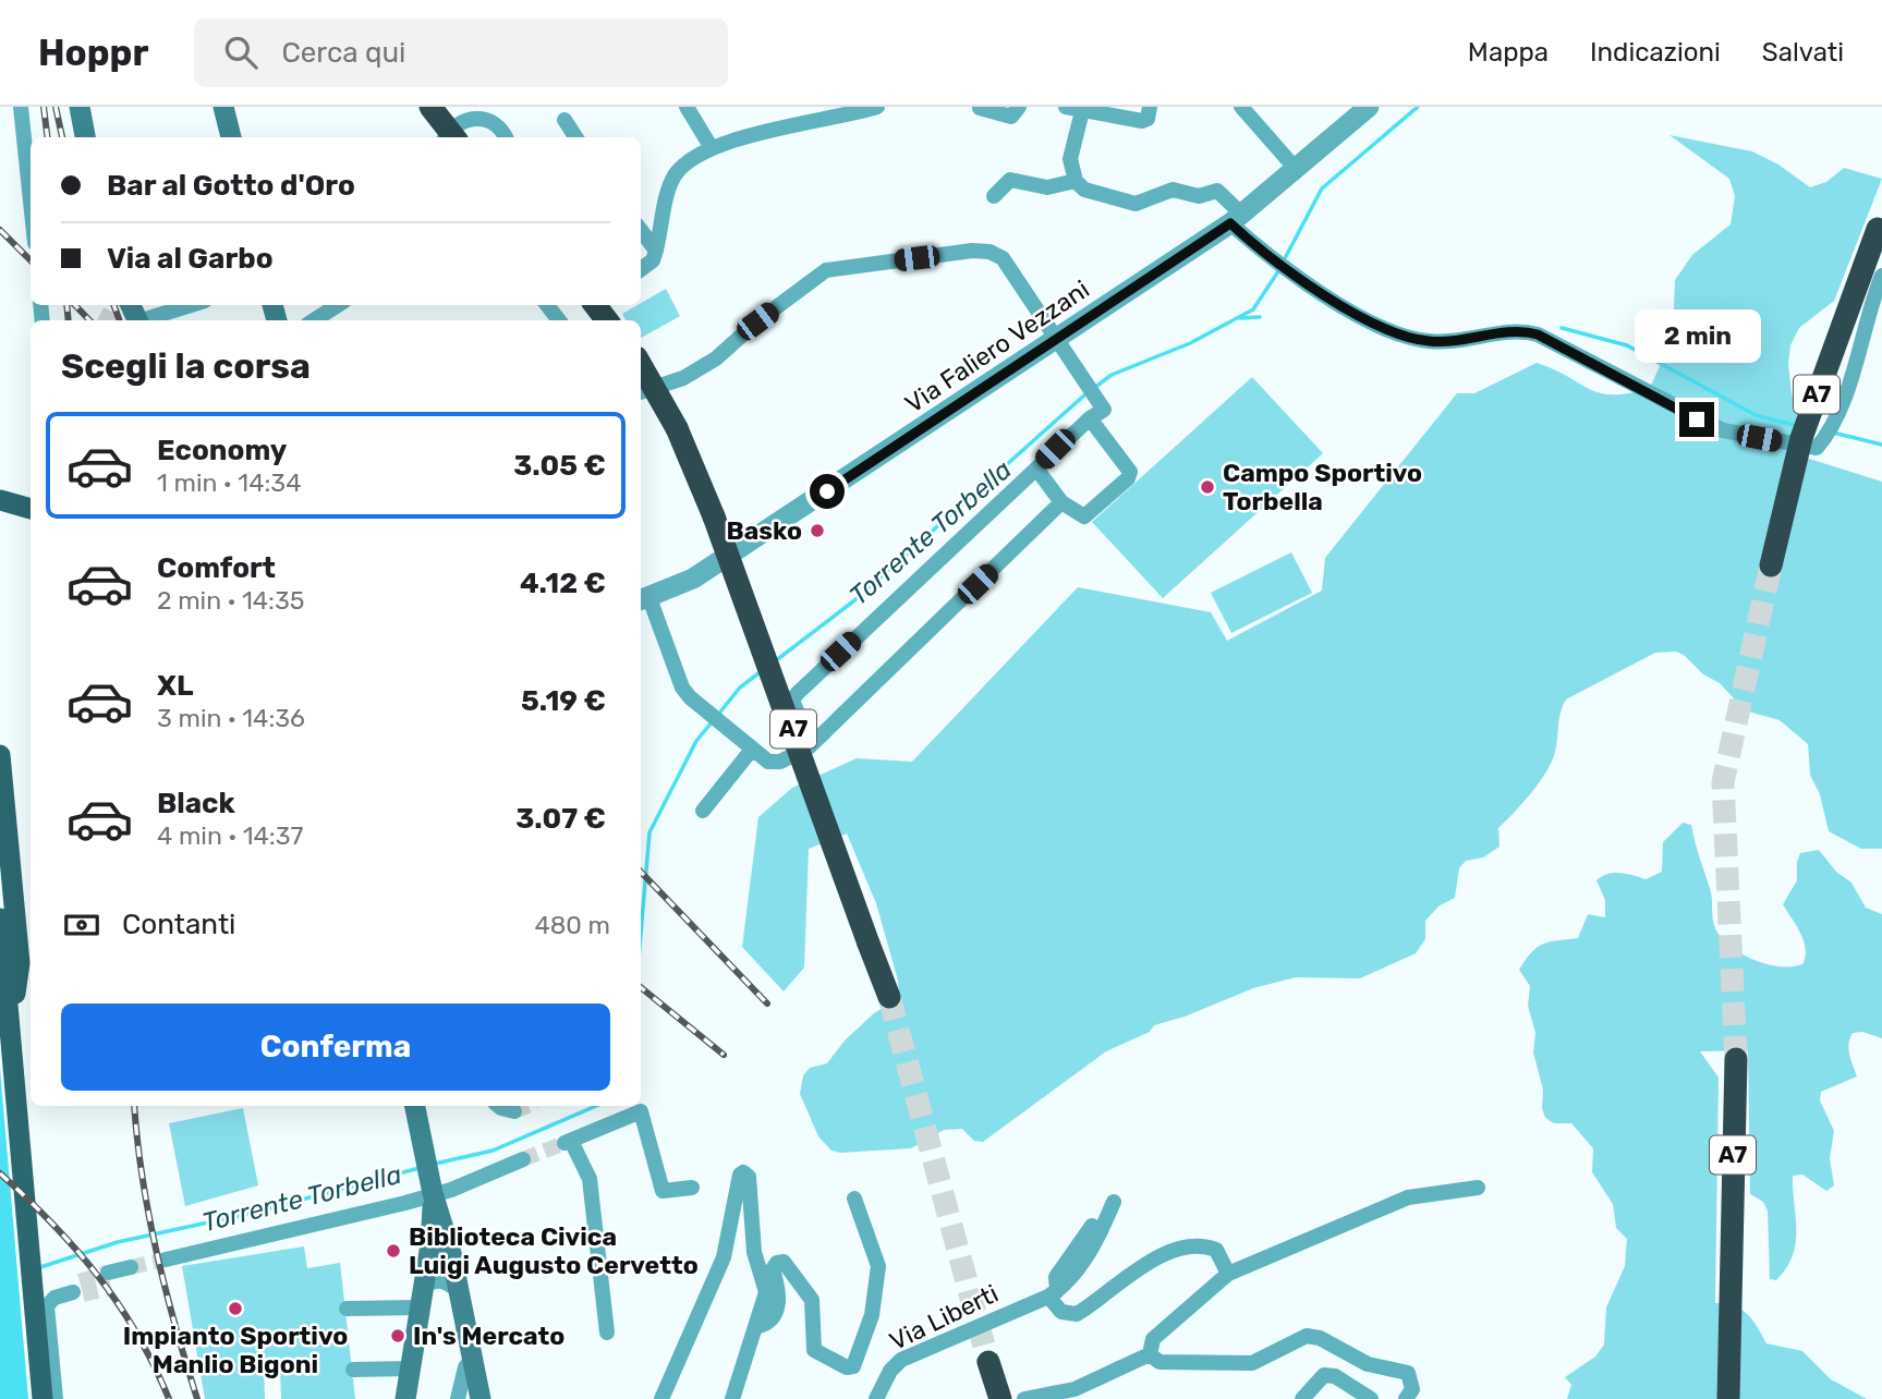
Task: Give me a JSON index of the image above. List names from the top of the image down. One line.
{"streets":{"highway":["A7"],"street":["Via Faliero Vezzani","Via Liberti"]},"water":["Torrente Torbella"],"places":["Campo Sportivo Torbella","Basko","Biblioteca Civica Luigi Augusto Cervetto","Impianto Sportivo Manlio Bigoni","In's Mercato"],"page":{"header":"Hoppr","search":"Cerca qui","nav":["Mappa","Indicazioni","Salvati"],"banner":["Bar al Gotto d'Oro","Via al Garbo"],"bubble":"2 min","heading":"Scegli la corsa","list":[{"name":"Economy","note":"1 min · 14:34","value":"3.05 €"},{"name":"Comfort","note":"2 min · 14:35","value":"4.12 €"},{"name":"XL","note":"3 min · 14:36","value":"5.19 €"},{"name":"Black","note":"4 min · 14:37","value":"3.07 €"}],"pay":["Contanti","480 m"],"buttons":"Conferma"}}
